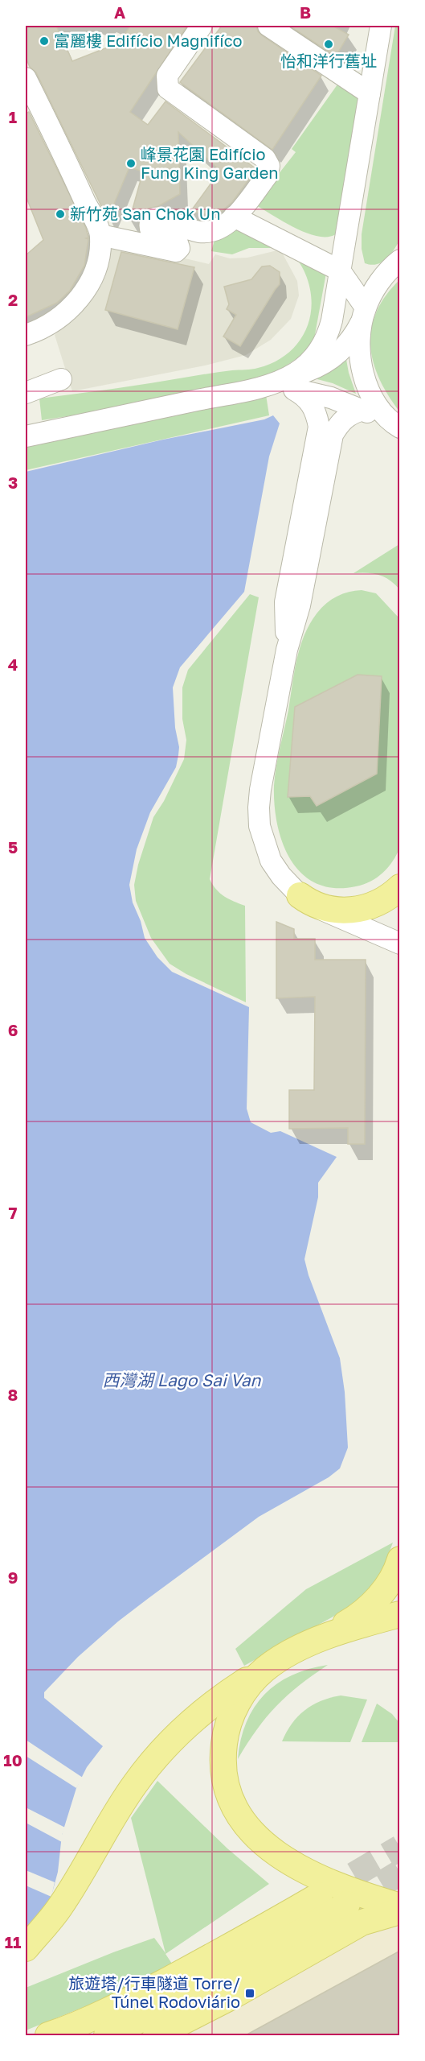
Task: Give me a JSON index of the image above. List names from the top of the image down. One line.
{"water":["西灣湖 Lago Sai Van"],"places":{"other":["富麗樓 Edifício Magnifíco","怡和洋行舊址","峰景花園 Edifício Fung King Garden","新竹苑 San Chok Un"],"transit":["旅遊塔/行車隧道 Torre/ Túnel Rodoviário"]},"grid":{"columns":["A","B"],"rows":["1","2","3","4","5","6","7","8","9","10","11"]}}
